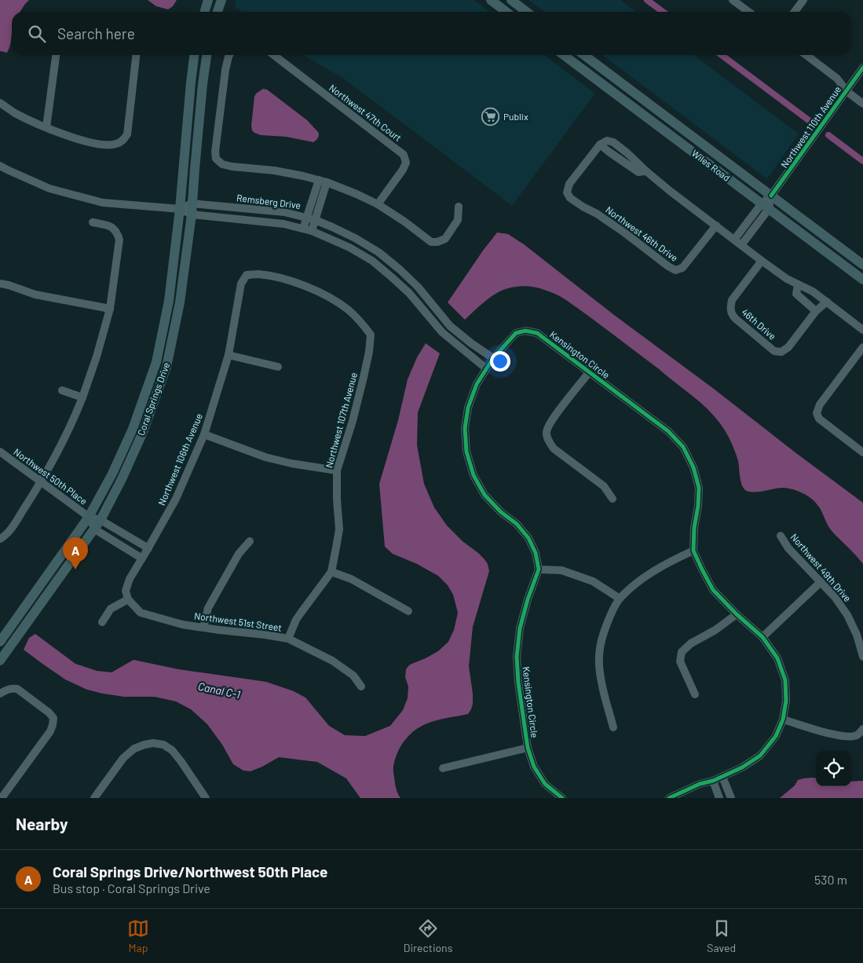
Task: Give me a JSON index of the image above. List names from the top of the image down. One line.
{"streets":{"main road":["Wiles Road","Coral Springs Drive"],"street":["Northwest 47th Court","Northwest 110th Avenue","Remsberg Drive","Northwest 46th Drive","46th Drive","Kensington Circle","Northwest 107th Avenue","Northwest 106th Avenue","Northwest 50th Place","Northwest 49th Drive","Northwest 51st Street"]},"crossings":[["Northwest 110th Avenue","Wiles Road"],["Remsberg Drive","Kensington Circle"],["Remsberg Drive","Coral Springs Drive"],["Coral Springs Drive","Northwest 50th Place"],["Northwest 107th Avenue","Northwest 106th Avenue"],["Northwest 107th Avenue","Northwest 51st Street"],["Northwest 106th Avenue","Northwest 50th Place"],["Northwest 106th Avenue","Northwest 51st Street"]],"water":["Canal C-1"],"places":{"supermarket":["Publix"]},"page":{"search":"Search here","pins":"A","heading":"Nearby","list":[{"mark":"A","name":"Coral Springs Drive/Northwest 50th Place","note":"Bus stop · Coral Springs Drive","value":"530 m"}],"nav":["Map","Directions","Saved"]}}
